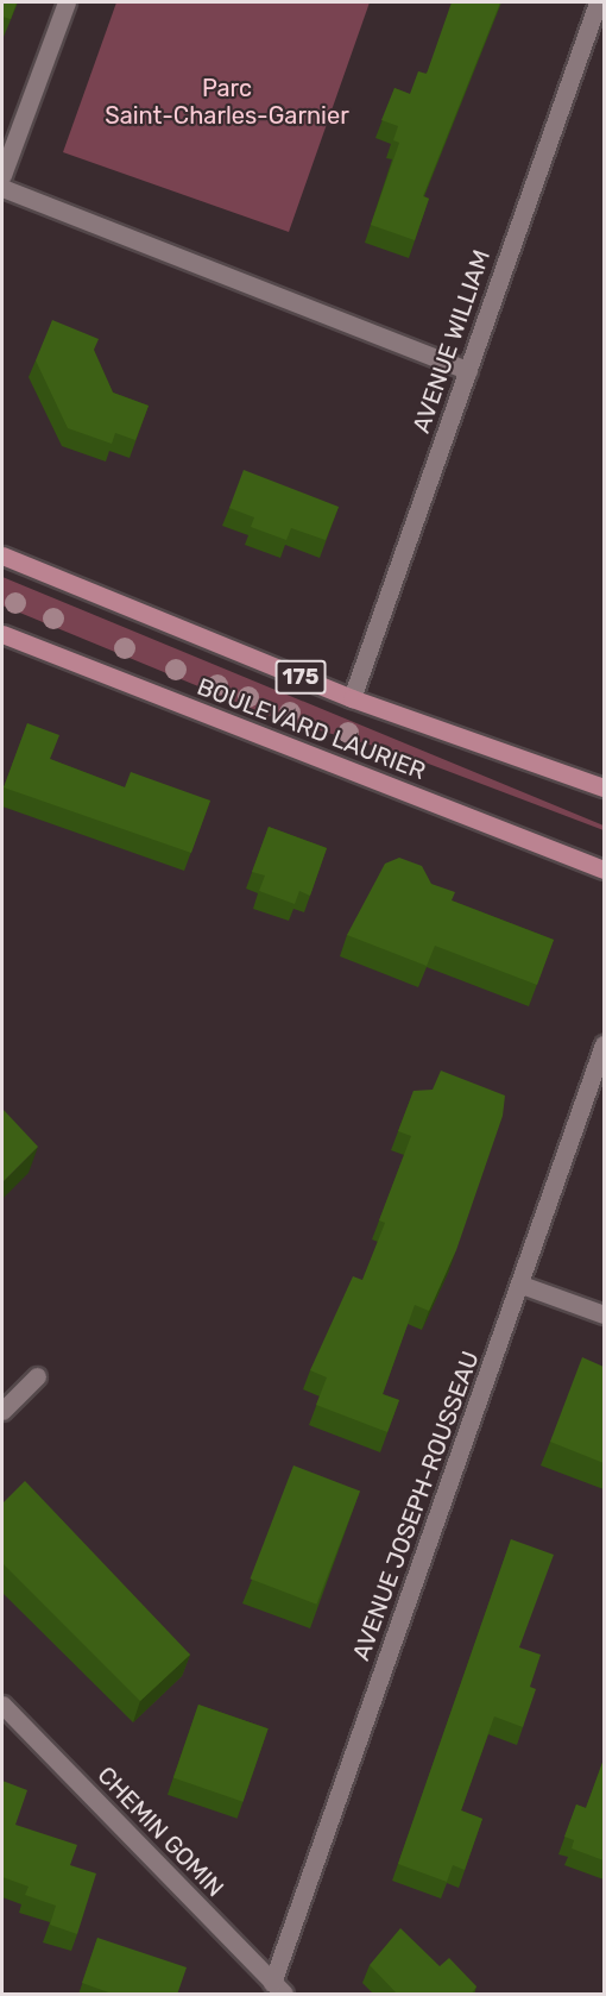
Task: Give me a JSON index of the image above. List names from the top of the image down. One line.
{"streets":{"main road":["175","BOULEVARD LAURIER"],"street":["AVENUE WILLIAM","AVENUE JOSEPH-ROUSSEAU","CHEMIN GOMIN"]},"crossings":[["AVENUE WILLIAM","BOULEVARD LAURIER"],["AVENUE JOSEPH-ROUSSEAU","CHEMIN GOMIN"]],"parks":["Parc Saint-Charles-Garnier"]}
